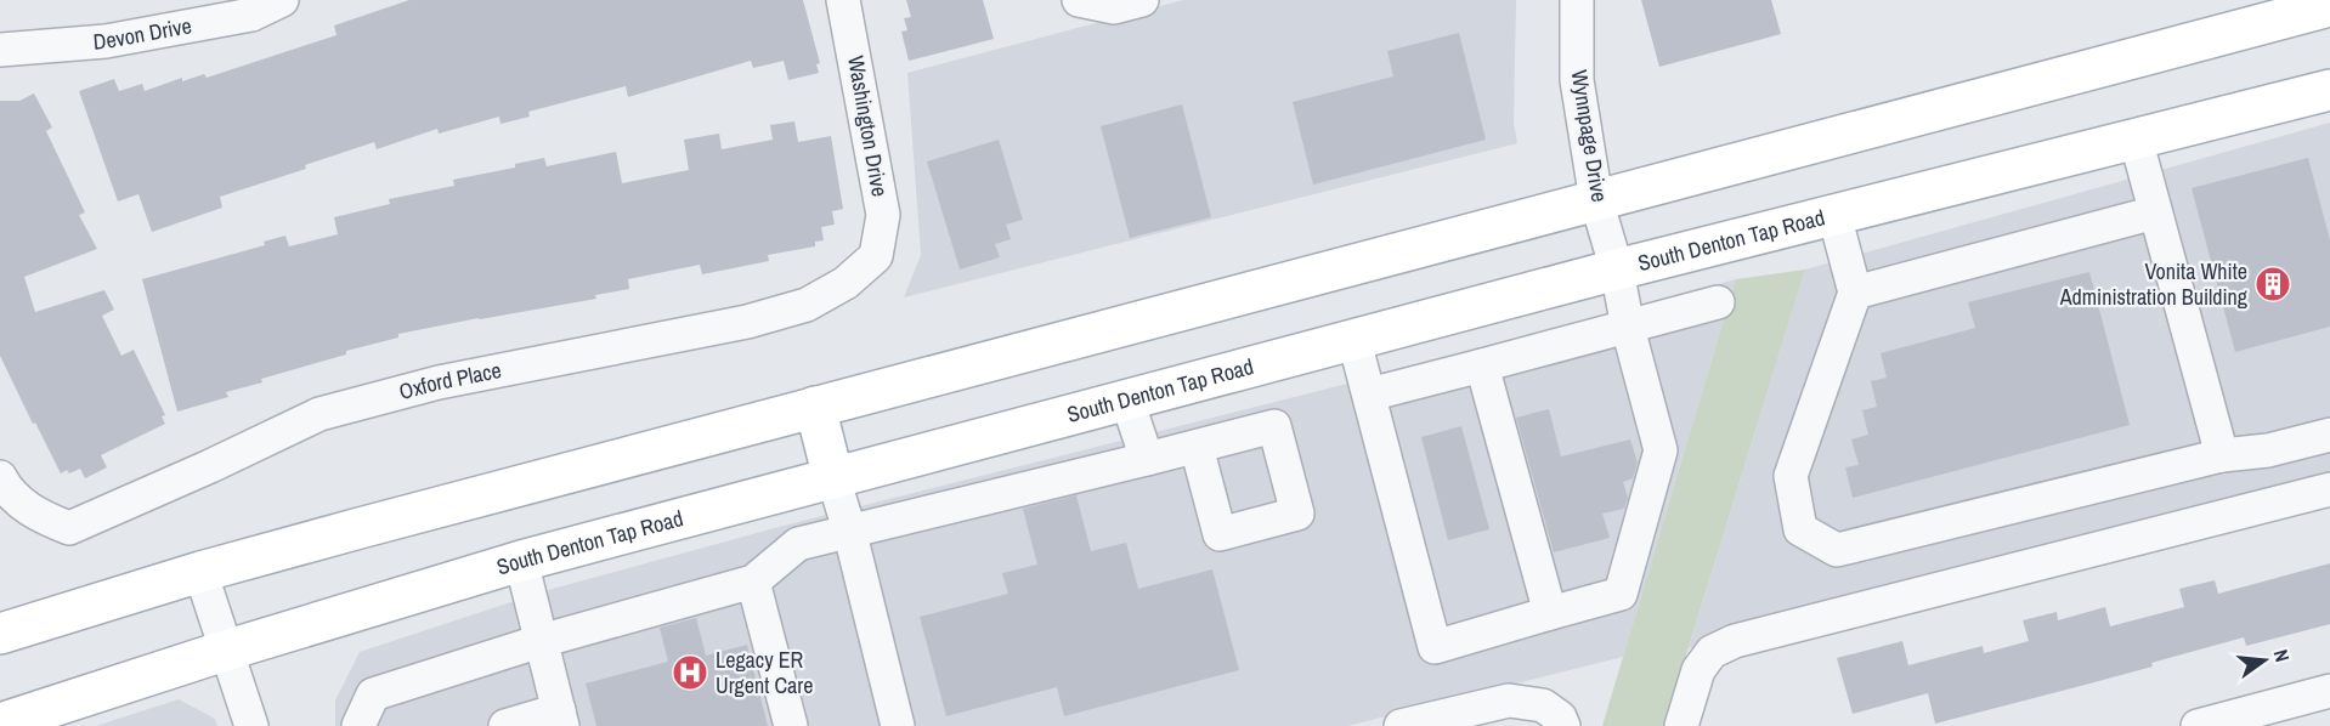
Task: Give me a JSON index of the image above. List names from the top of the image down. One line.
{"streets":{"main road":["South Denton Tap Road"],"street":["Devon Drive","Washington Drive","Wynnpage Drive","Oxford Place"]},"crossings":[["Washington Drive","Oxford Place"],["Wynnpage Drive","South Denton Tap Road"]],"places":{"building":["Vonita White Administration Building"],"hospital":["Legacy ER Urgent Care"]},"north":"right"}
